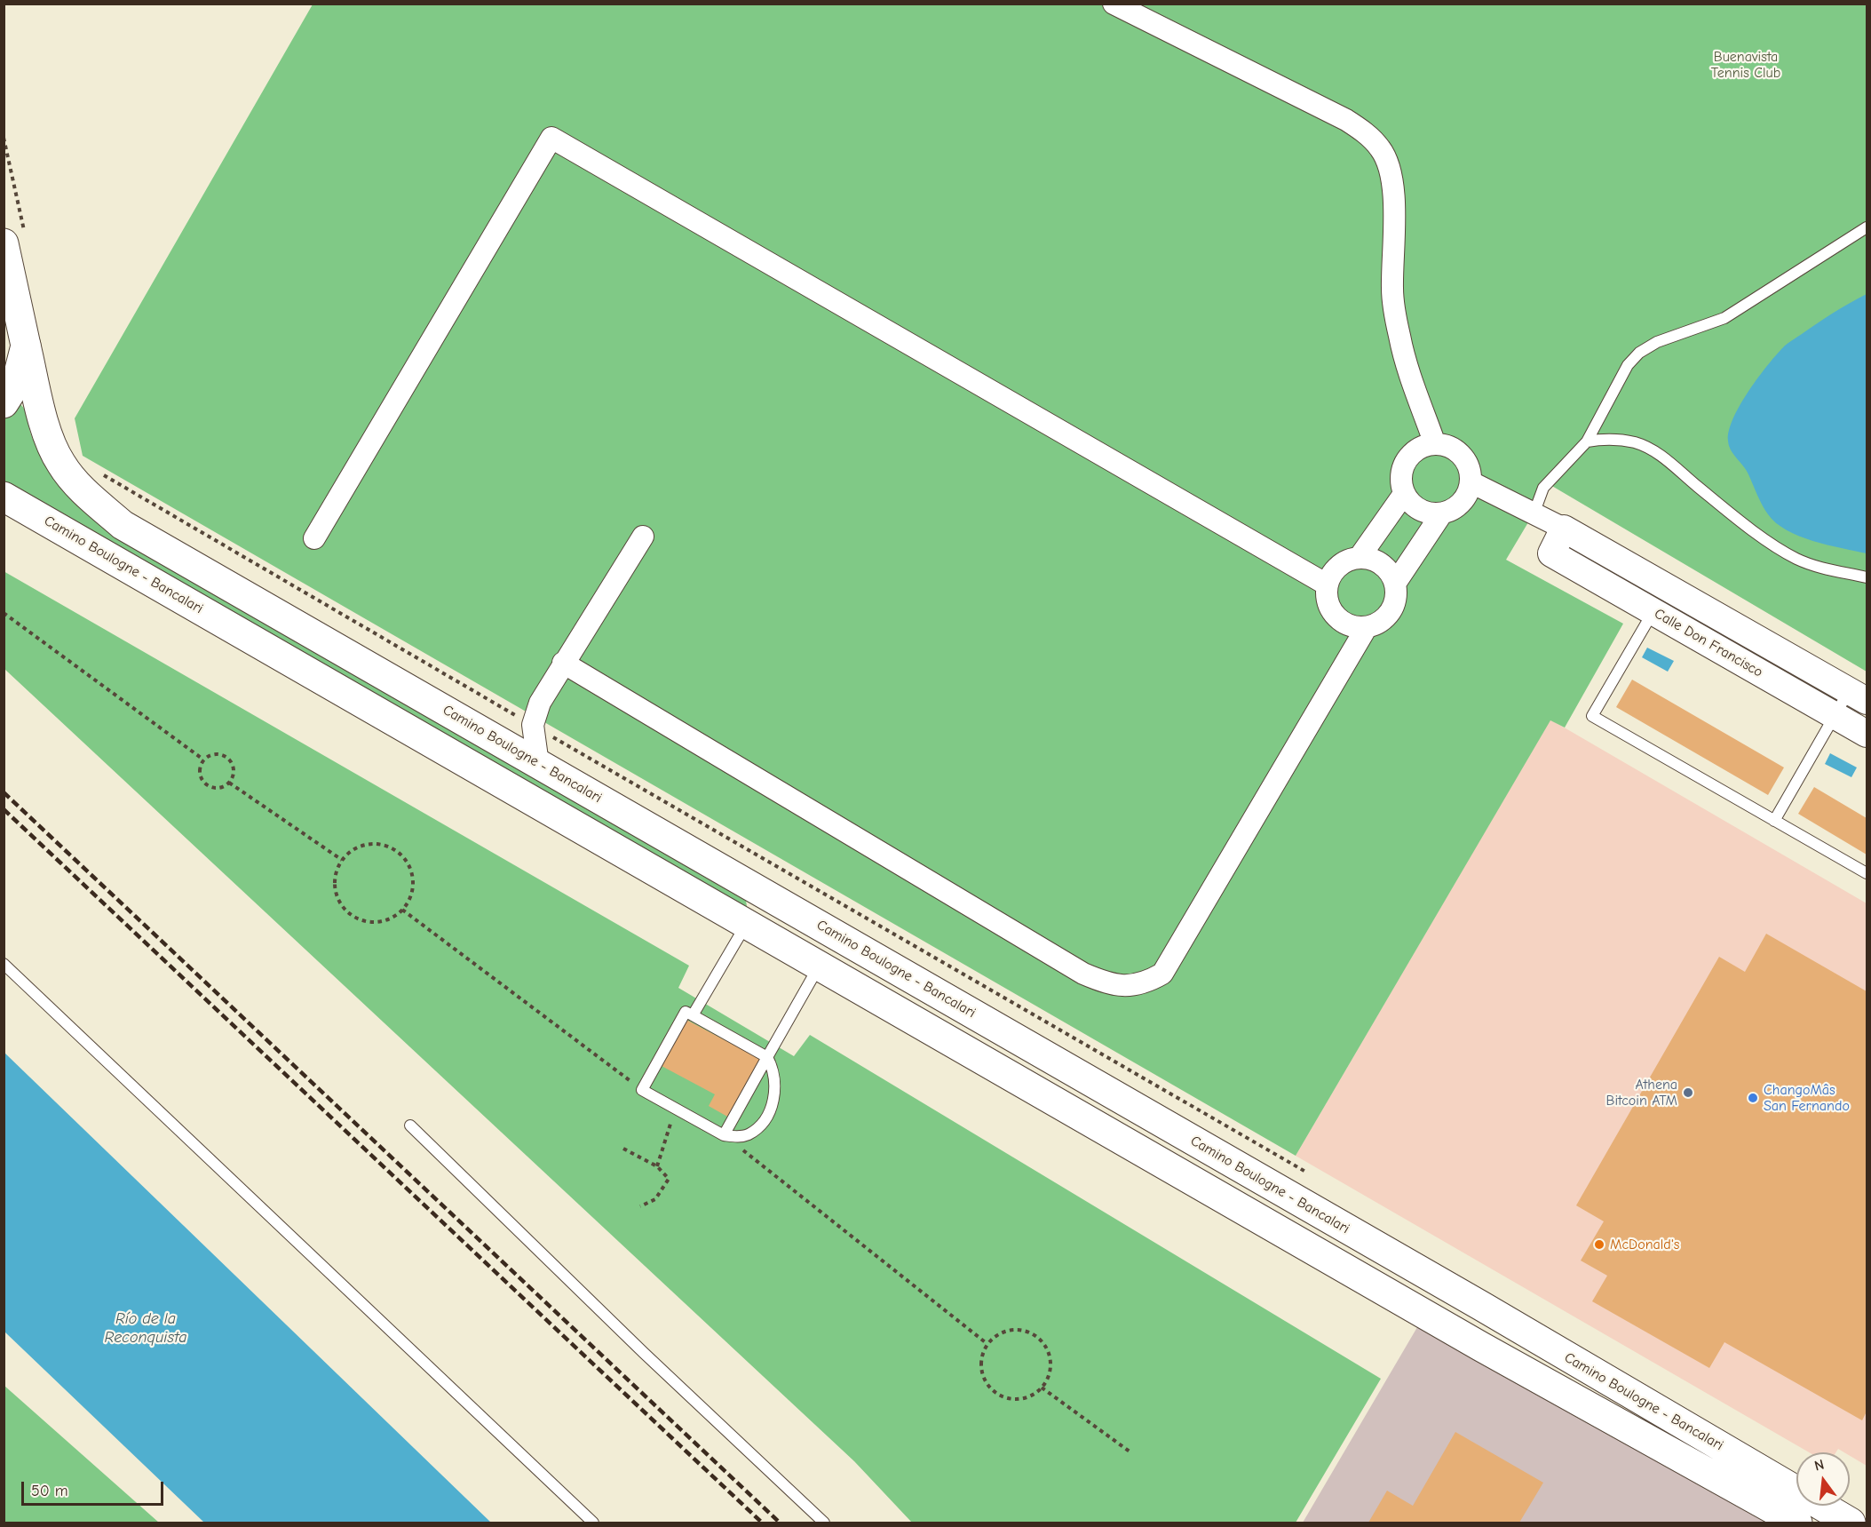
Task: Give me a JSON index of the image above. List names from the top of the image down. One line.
{"streets":{"main road":["Camino Boulogne - Bancalari"],"street":["Calle Don Francisco"]},"water":["Río de la Reconquista"],"parks":["Buenavista Tennis Club"],"places":["Athena Bitcoin ATM","ChangoMâs San Fernando","McDonald's"],"scale_bar":"50 m","north":"top"}
